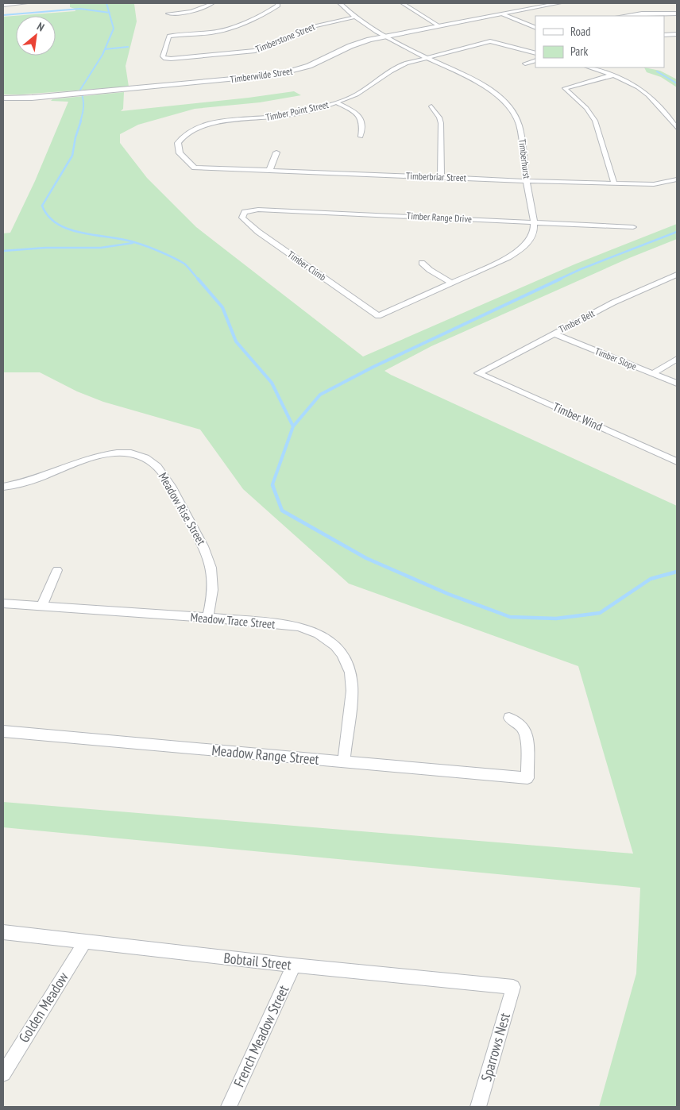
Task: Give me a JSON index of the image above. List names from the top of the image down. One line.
{"streets":{"street":["Timberstone Street","Timberwilde Street","Timber Point Street","Timberhurst","Timberbriar Street","Timber Range Drive","Timber Climb","Timber Belt","Timber Slope","Timber Wind","Meadow Rise Street","Meadow Trace Street","Meadow Range Street","Bobtail Street","Golden Meadow","French Meadow Street","Sparrows Nest"]},"crossings":[["Timberstone Street","Timberhurst"],["Timberwilde Street","Timberhurst"],["Timber Point Street","Timberhurst"],["Timber Point Street","Timberbriar Street"],["Timberhurst","Timberbriar Street"],["Timberhurst","Timber Range Drive"],["Timberhurst","Timber Climb"],["Timber Range Drive","Timber Climb"],["Timber Belt","Timber Slope"],["Timber Belt","Timber Wind"],["Meadow Rise Street","Meadow Trace Street"],["Meadow Trace Street","Meadow Range Street"],["Bobtail Street","Golden Meadow"],["Bobtail Street","French Meadow Street"],["Bobtail Street","Sparrows Nest"]],"legend":["Road","Park"],"north":"top right"}
